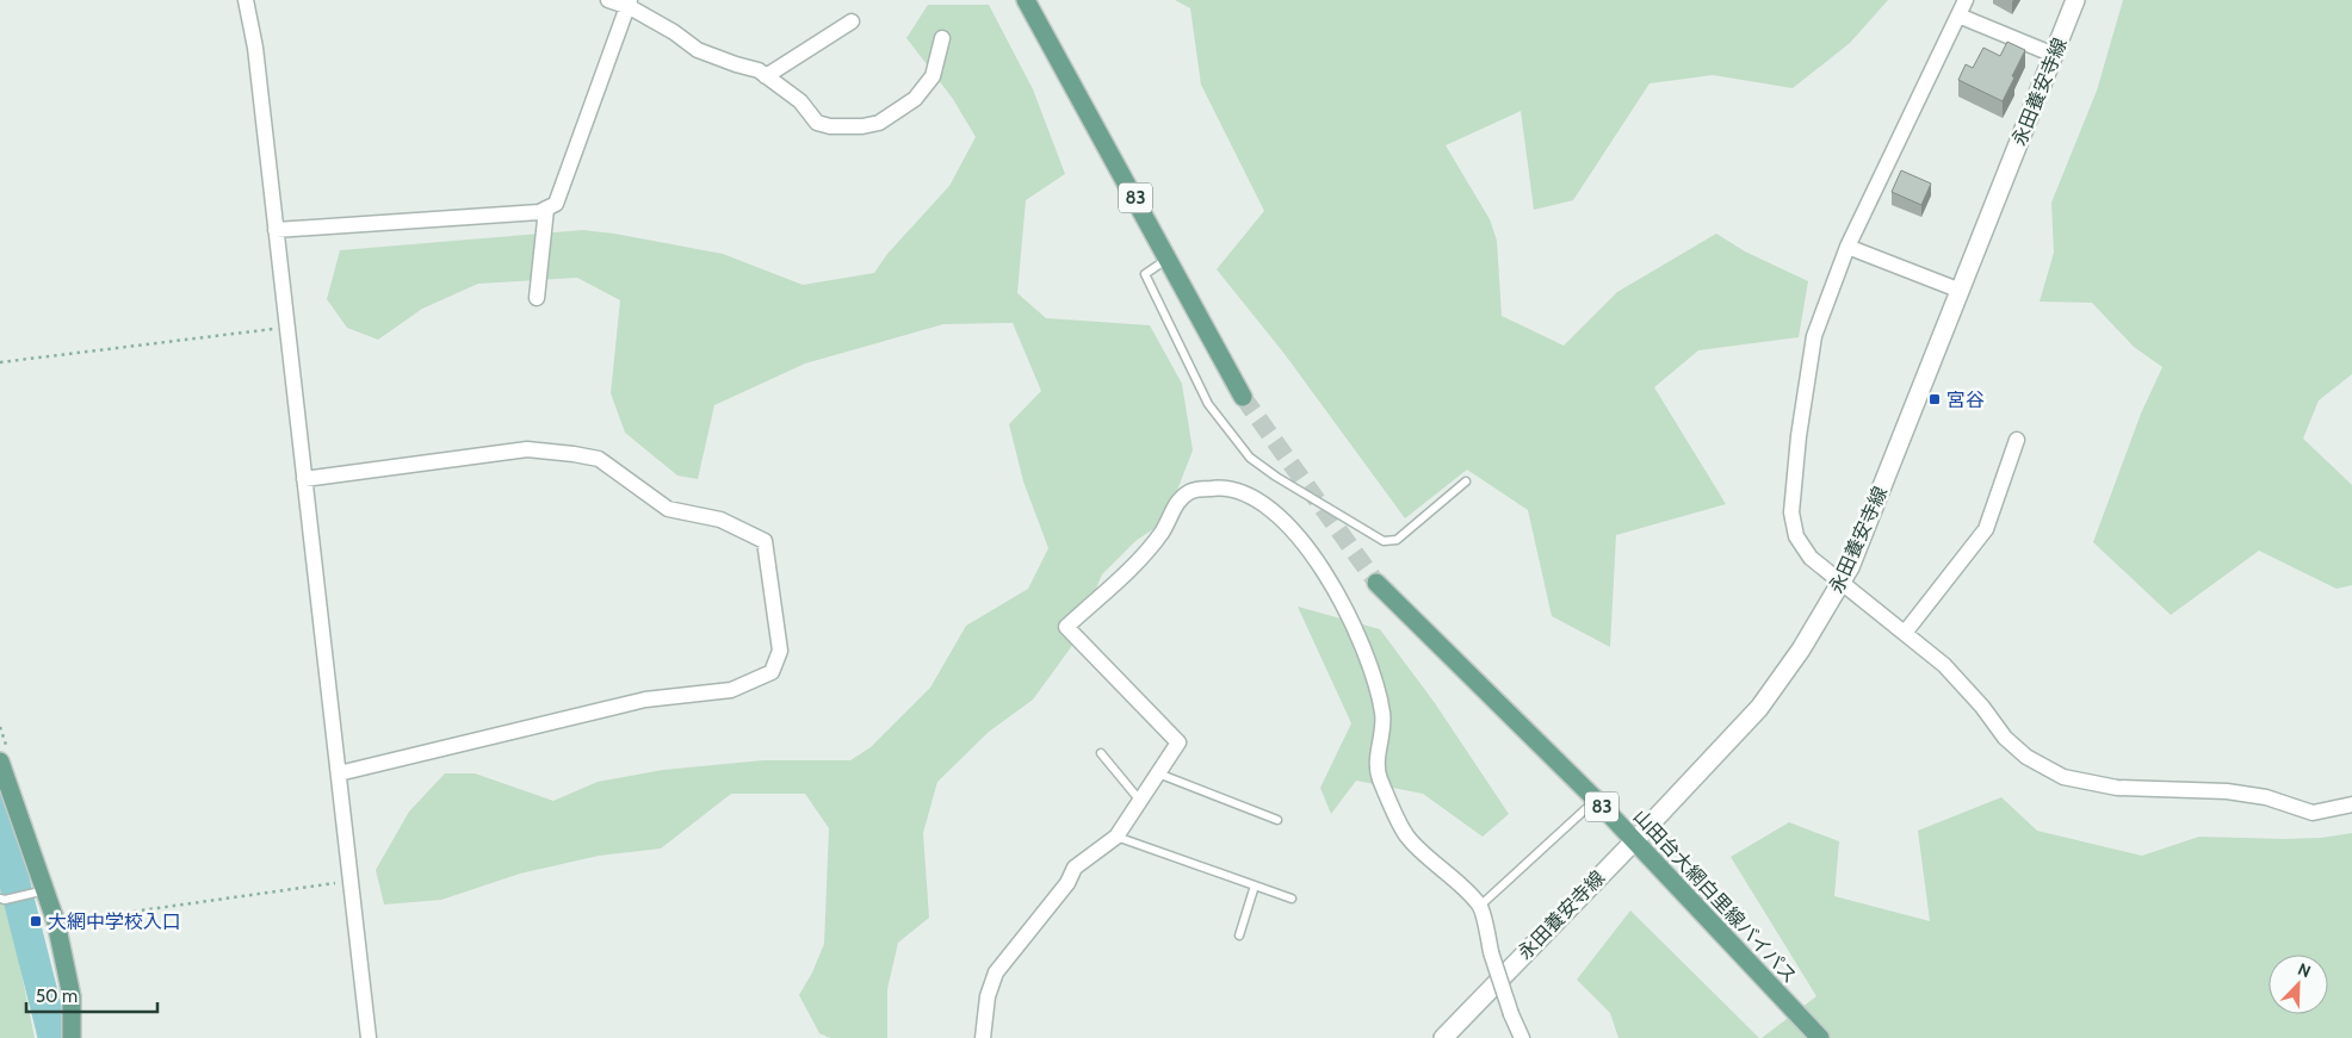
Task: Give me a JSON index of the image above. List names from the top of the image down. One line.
{"streets":{"main road":["83","山田台大網白里線バイパス"],"street":["永田養安寺線"]},"crossings":[["永田養安寺線","山田台大網白里線バイパス"]],"places":{"transit":["宮谷","大網中学校入口"]},"scale_bar":"50 m","north":"top right"}
